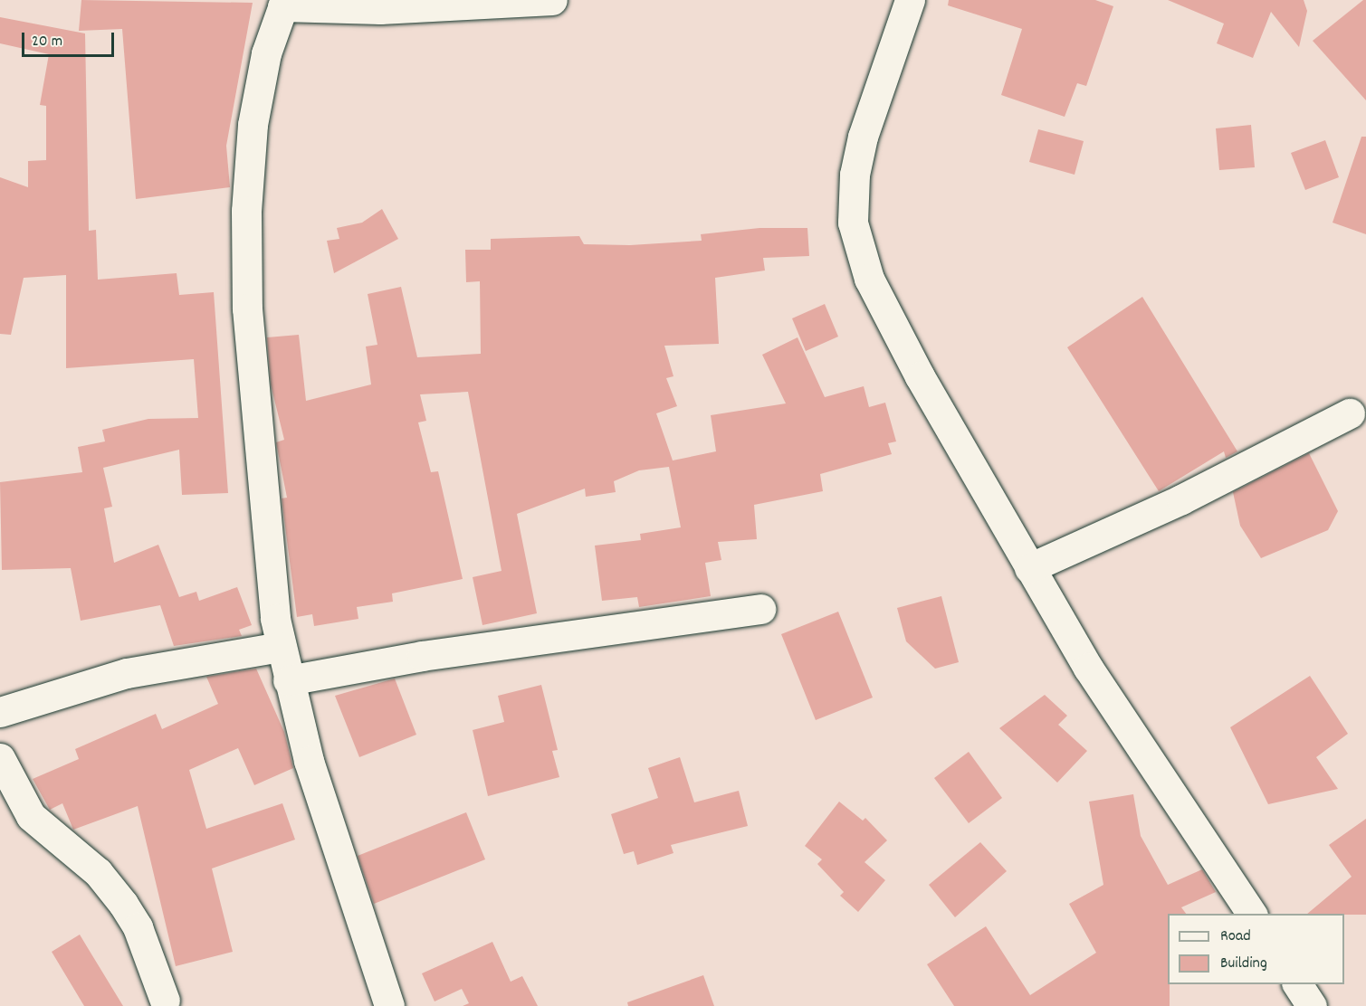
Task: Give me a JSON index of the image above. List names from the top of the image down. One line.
{"legend":["Road","Building"],"scale_bar":"20 m"}
